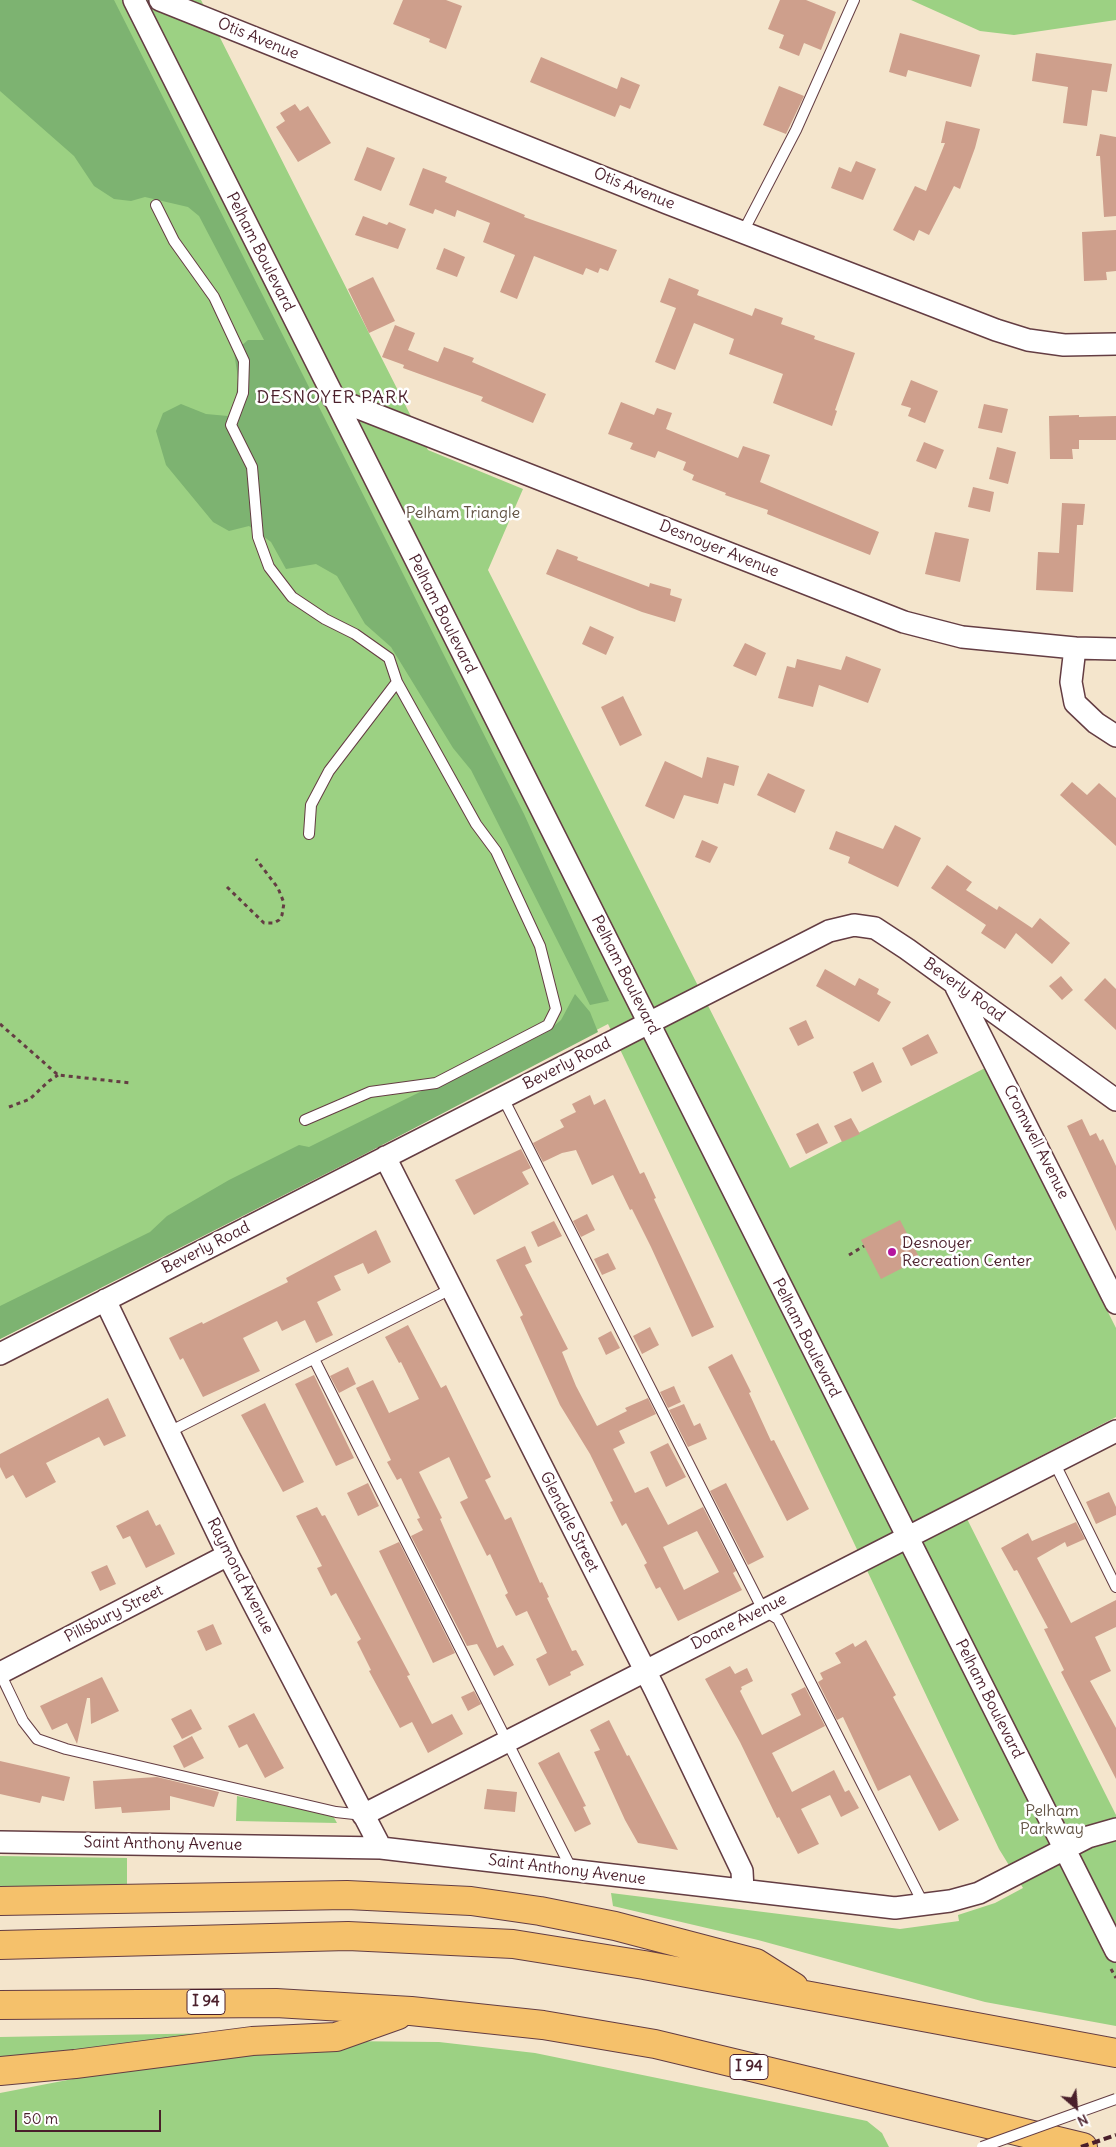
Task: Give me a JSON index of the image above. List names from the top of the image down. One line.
{"streets":{"highway":["I 94"],"street":["Otis Avenue","Pelham Boulevard","Desnoyer Avenue","Beverly Road","Cromwell Avenue","Glendale Street","Raymond Avenue","Pillsbury Street","Doane Avenue","Saint Anthony Avenue"]},"crossings":[["Pelham Boulevard","Desnoyer Avenue"],["Pelham Boulevard","Beverly Road"],["Pelham Boulevard","Doane Avenue"],["Pelham Boulevard","Saint Anthony Avenue"],["Beverly Road","Cromwell Avenue"],["Beverly Road","Glendale Street"],["Beverly Road","Raymond Avenue"],["Glendale Street","Doane Avenue"],["Glendale Street","Saint Anthony Avenue"],["Raymond Avenue","Pillsbury Street"],["Raymond Avenue","Doane Avenue"],["Raymond Avenue","Saint Anthony Avenue"]],"districts":["DESNOYER PARK"],"parks":["Pelham Triangle","Pelham Parkway"],"places":["Desnoyer Recreation Center"],"scale_bar":"50 m","north":"bottom right"}
